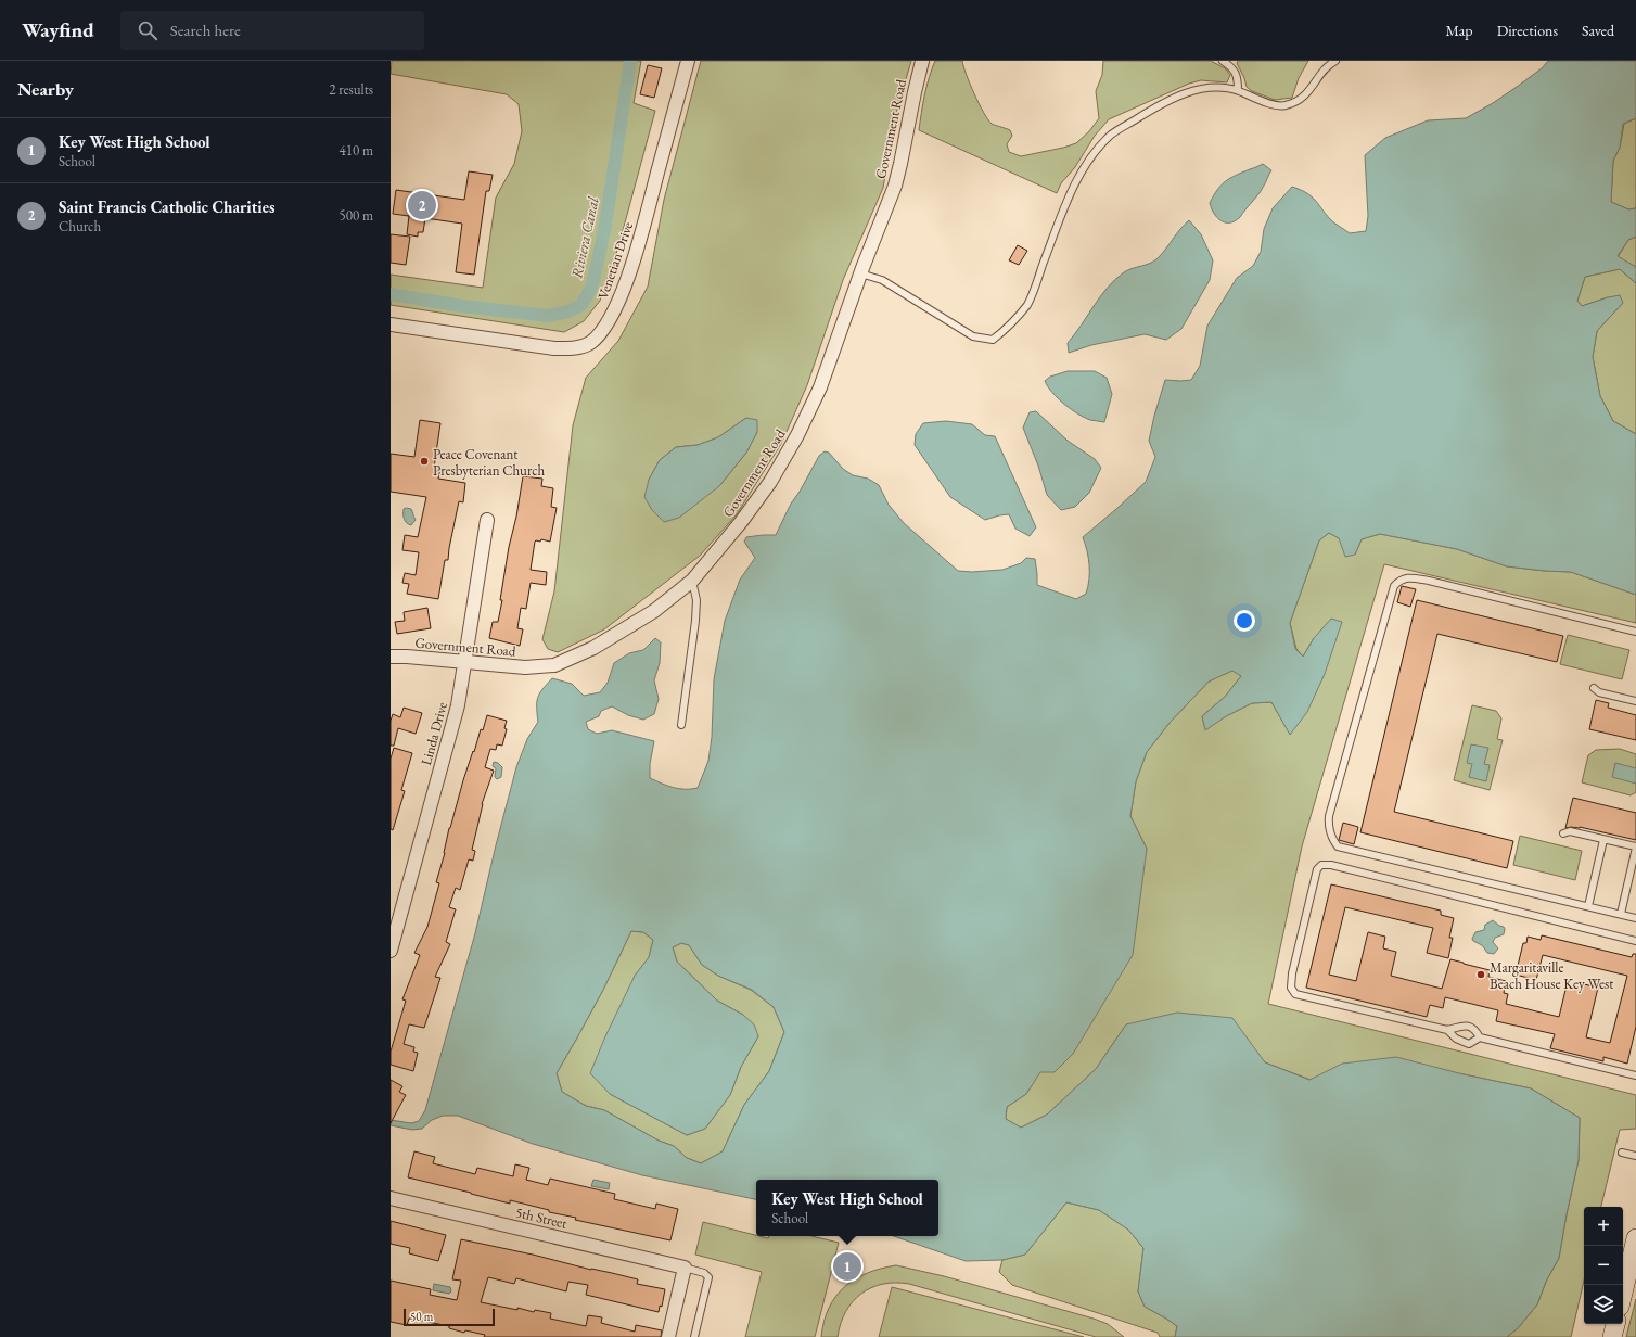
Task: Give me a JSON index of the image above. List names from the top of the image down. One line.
{"streets":{"street":["Government Road","Venetian Drive","Linda Drive","5th Street"]},"crossings":[["Government Road","Linda Drive"]],"water":["Riviera Canal"],"places":["Peace Covenant Presbyterian Church","Margaritaville Beach House Key West"],"scale_bar":"50 m","page":{"header":"Wayfind","search":"Search here","nav":["Map","Directions","Saved"],"heading":["Nearby","2 results"],"list":[{"mark":"1","name":"Key West High School","note":"School","value":"410 m"},{"mark":"2","name":"Saint Francis Catholic Charities","note":"Church","value":"500 m"}],"pins":["2","1"],"popup":["Key West High School","School"],"map_buttons":["+","−"],"scale":"50 m"}}
